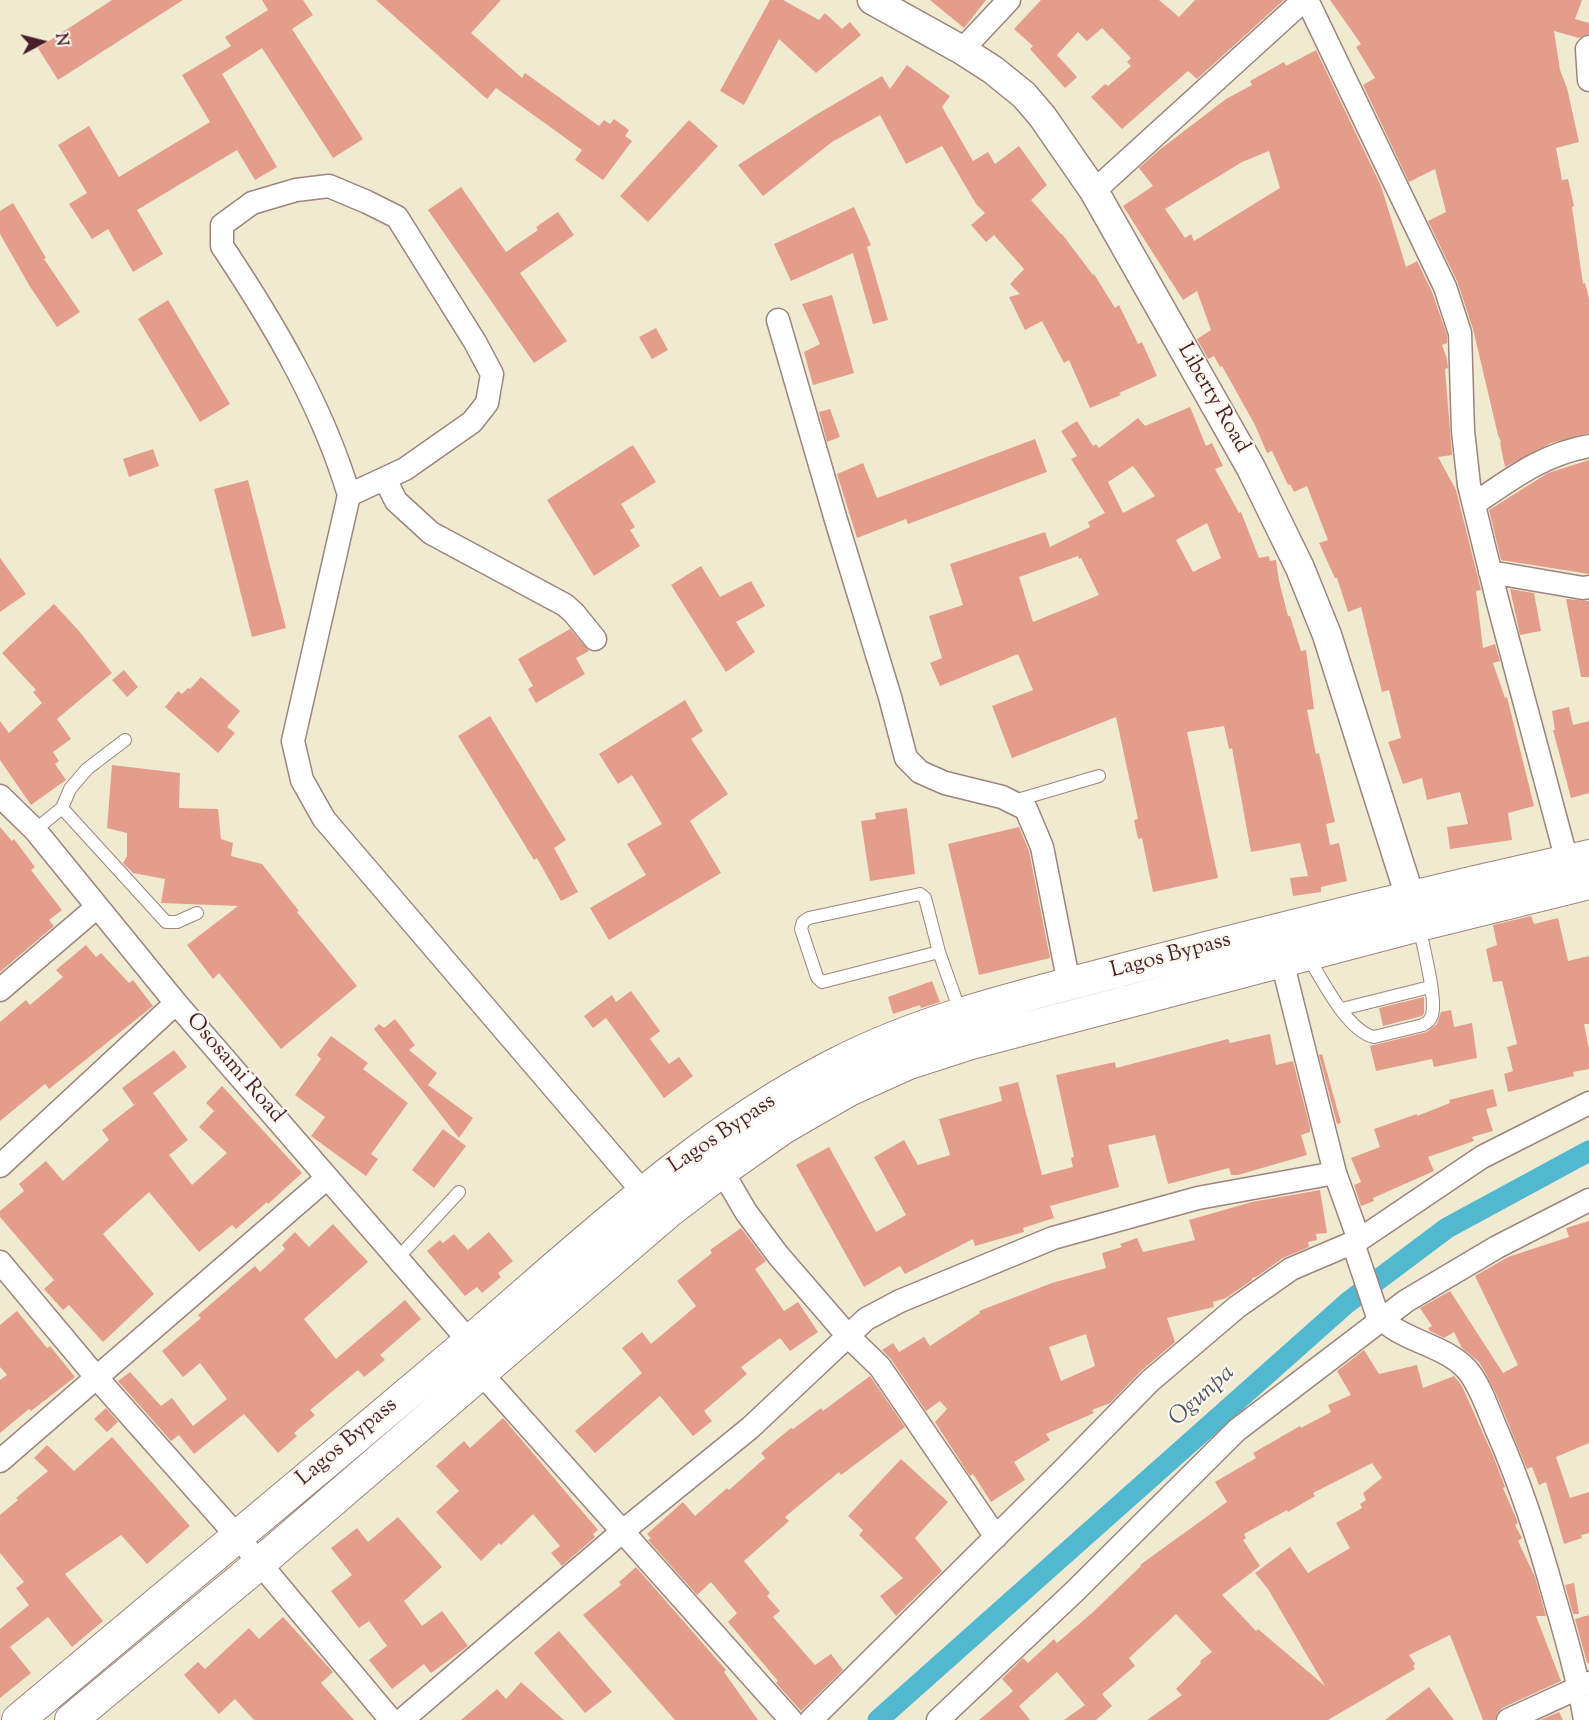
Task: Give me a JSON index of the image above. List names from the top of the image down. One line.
{"streets":{"main road":["Lagos Bypass"],"street":["Liberty Road","Ososami Road"]},"crossings":[["Liberty Road","Lagos Bypass"],["Lagos Bypass","Ososami Road"]],"water":["Ogunpa"],"north":"right"}
